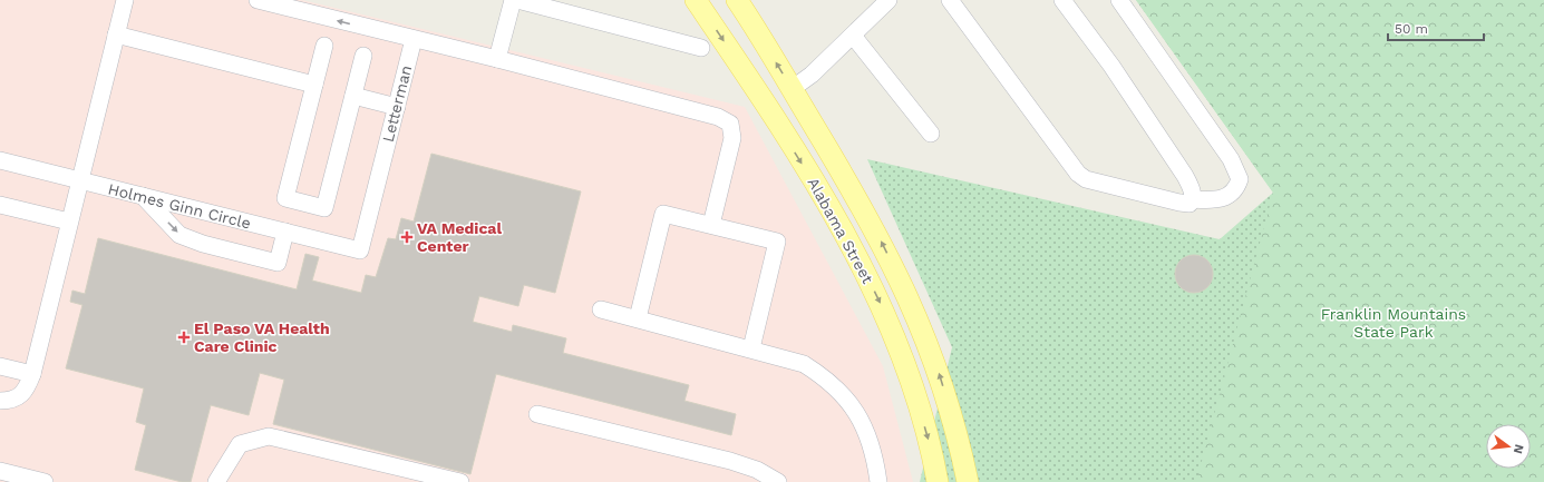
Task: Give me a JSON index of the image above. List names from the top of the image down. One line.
{"streets":{"main road":["Alabama Street"],"street":["Letterman","Holmes Ginn Circle"]},"crossings":[["Letterman","Holmes Ginn Circle"]],"parks":["Franklin Mountains State Park"],"places":{"health":["VA Medical Center","El Paso VA Health Care Clinic"]},"scale_bar":"50 m","north":"right"}
